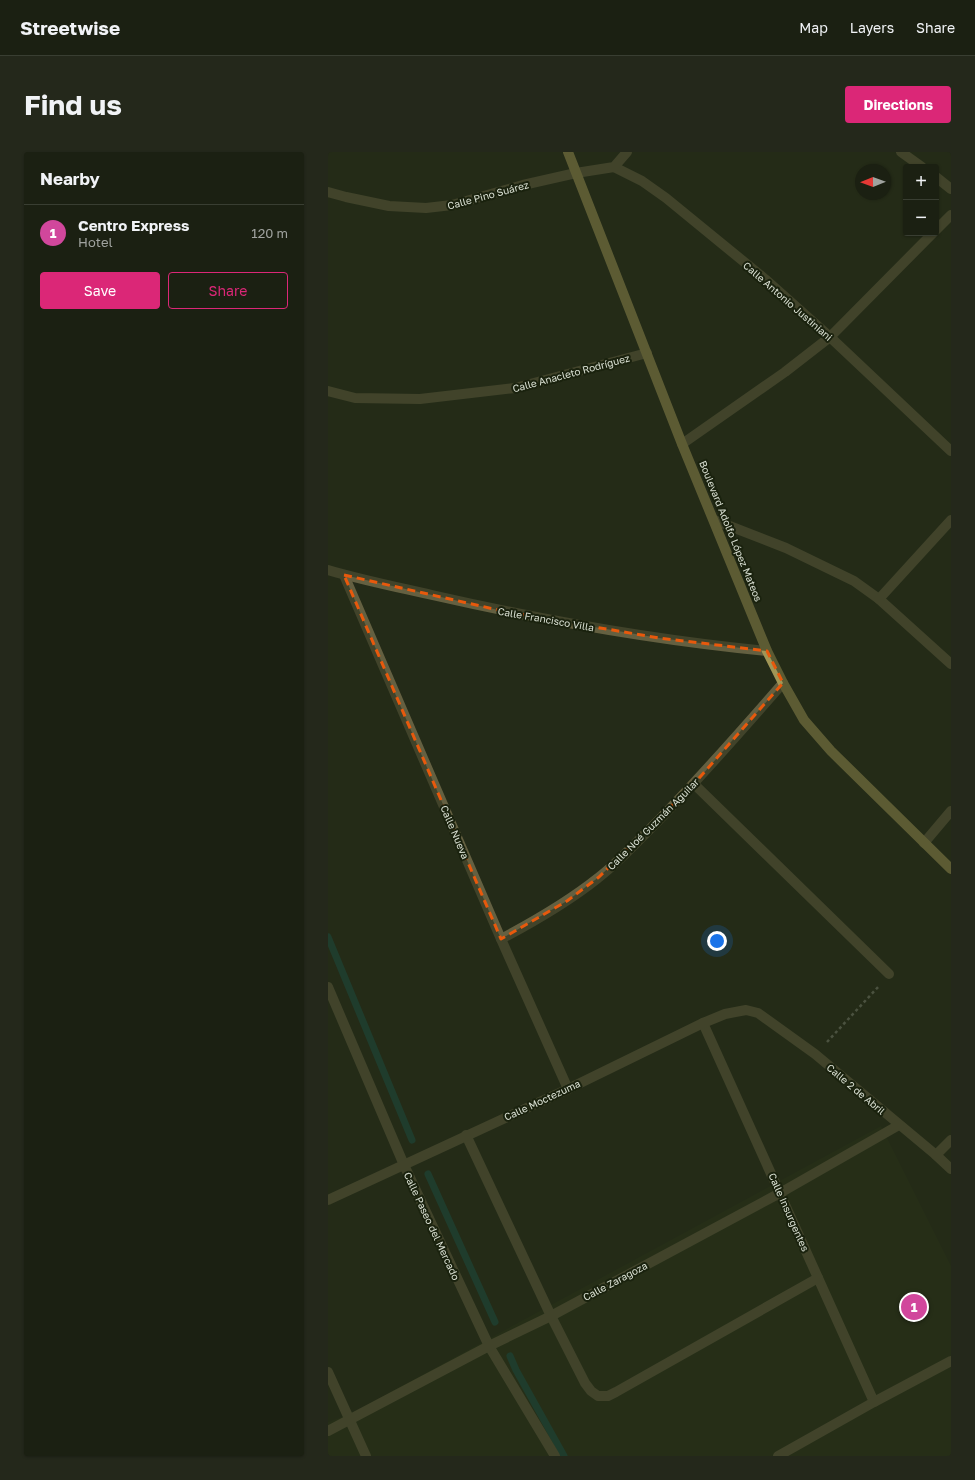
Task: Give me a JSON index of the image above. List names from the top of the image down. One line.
{"streets":{"main road":["Boulevard Adolfo López Mateos"],"street":["Calle Pino Suárez","Calle Antonio Justiniani","Calle Anacleto Rodríguez","Calle Francisco Villa","Calle Noé Guzmán Aguilar","Calle Nueva","Calle 2 de Abril","Calle Moctezuma","Calle Insurgentes","Calle Paseo del Mercado","Calle Zaragoza"]},"crossings":[["Calle Pino Suárez","Calle Antonio Justiniani"],["Calle Pino Suárez","Boulevard Adolfo López Mateos"],["Calle Anacleto Rodríguez","Boulevard Adolfo López Mateos"],["Boulevard Adolfo López Mateos","Calle Francisco Villa"],["Boulevard Adolfo López Mateos","Calle Noé Guzmán Aguilar"],["Calle Francisco Villa","Calle Nueva"],["Calle Noé Guzmán Aguilar","Calle Nueva"],["Calle Nueva","Calle Moctezuma"],["Calle 2 de Abril","Calle Moctezuma"],["Calle 2 de Abril","Calle Zaragoza"],["Calle Moctezuma","Calle Insurgentes"],["Calle Moctezuma","Calle Paseo del Mercado"],["Calle Insurgentes","Calle Zaragoza"],["Calle Paseo del Mercado","Calle Zaragoza"]],"north":"left","page":{"header":"Streetwise","nav":["Map","Layers","Share"],"buttons":["Directions",["Save","Share"]],"title":"Find us","heading":"Nearby","map_buttons":["+","−"],"list":[{"mark":"1","name":"Centro Express","note":"Hotel","value":"120 m"}],"pins":"1"}}
